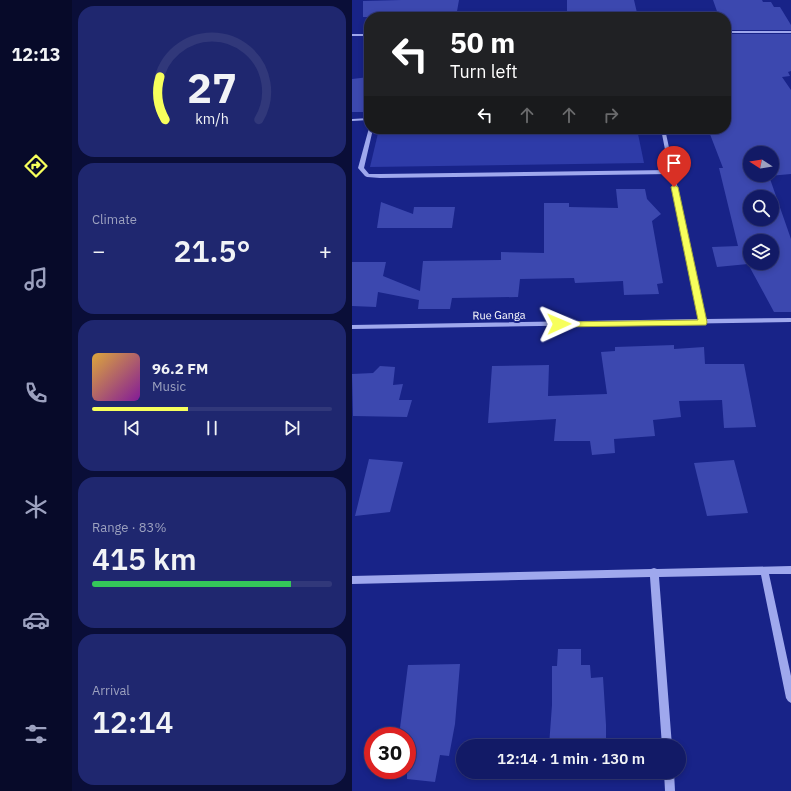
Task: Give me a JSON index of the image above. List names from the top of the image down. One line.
{"streets":{"street":["Rue Ganga"]},"north":"left","page":{"tabs":"12:13","turn":["50 m","Turn left"],"tile":["Climate",["Range · 83%","415 km"],["Arrival","12:14"]],"heat":["−","21.5°","+"],"song":["96.2 FM","Music"],"limit":"30","trip":"12:14 · 1 min · 130 m","gauge":["27","km/h"]}}
